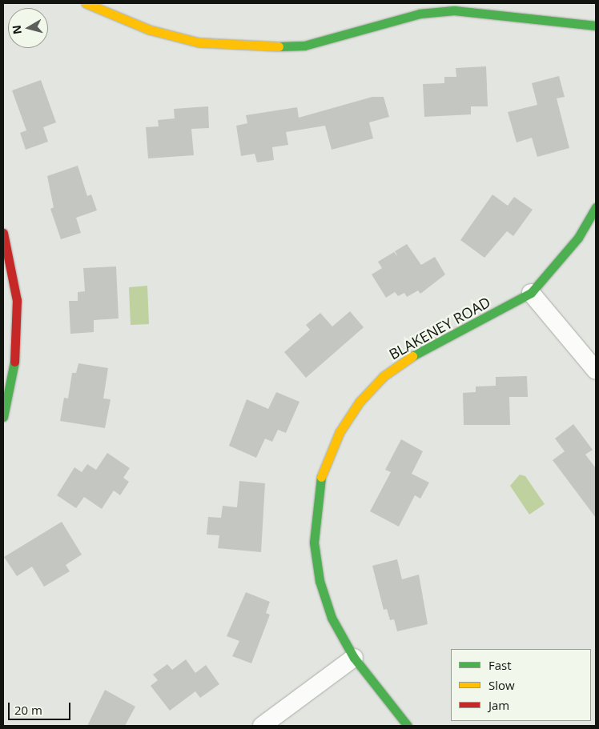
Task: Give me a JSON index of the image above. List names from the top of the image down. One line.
{"streets":{"street":["BLAKENEY ROAD"]},"legend":["Fast","Slow","Jam"],"scale_bar":"20 m","north":"left"}
